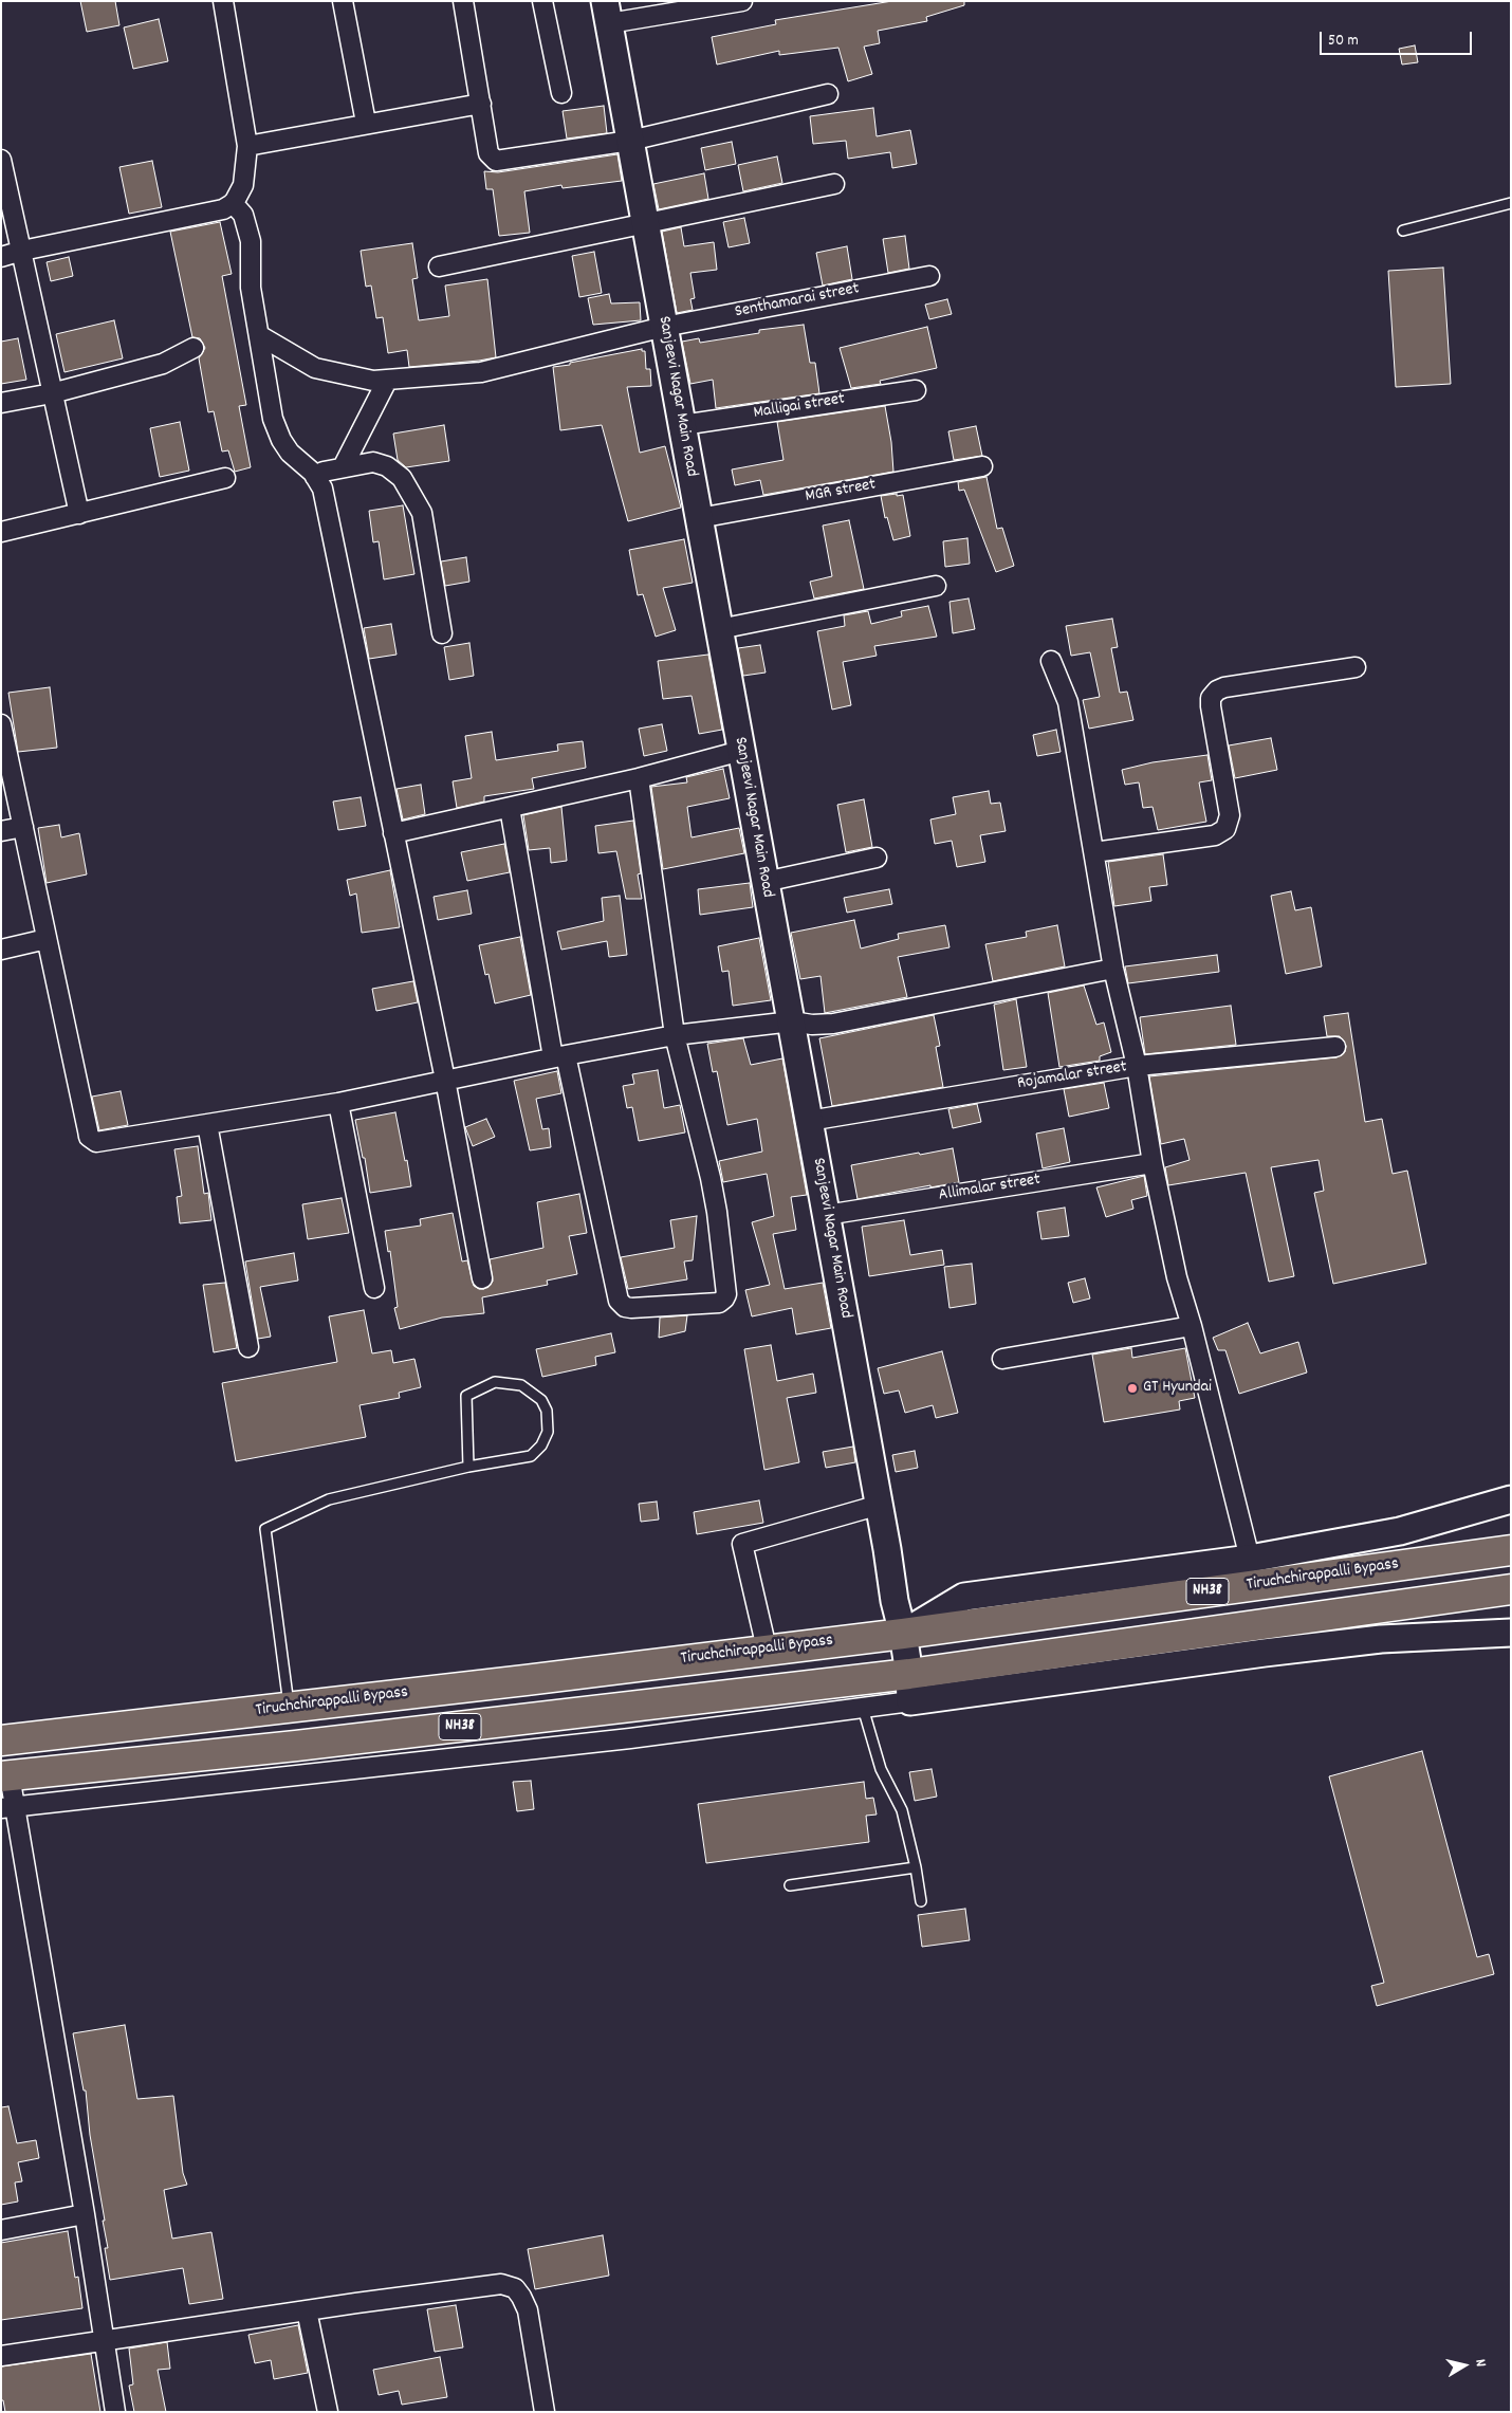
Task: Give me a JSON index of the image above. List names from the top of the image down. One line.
{"streets":{"highway":["Tiruchchirappalli Bypass","NH38"],"street":["Senthamarai street","Sanjeevi Nagar Main Road","Malligai street","MGR street","Rojamalar street","Allimalar street"]},"crossings":[["Senthamarai street","Sanjeevi Nagar Main Road"],["Sanjeevi Nagar Main Road","Malligai street"],["Sanjeevi Nagar Main Road","MGR street"],["Sanjeevi Nagar Main Road","Rojamalar street"],["Sanjeevi Nagar Main Road","Allimalar street"],["Sanjeevi Nagar Main Road","Tiruchchirappalli Bypass"],["Sanjeevi Nagar Main Road","NH38"]],"places":["GT Hyundai"],"scale_bar":"50 m","north":"right"}
